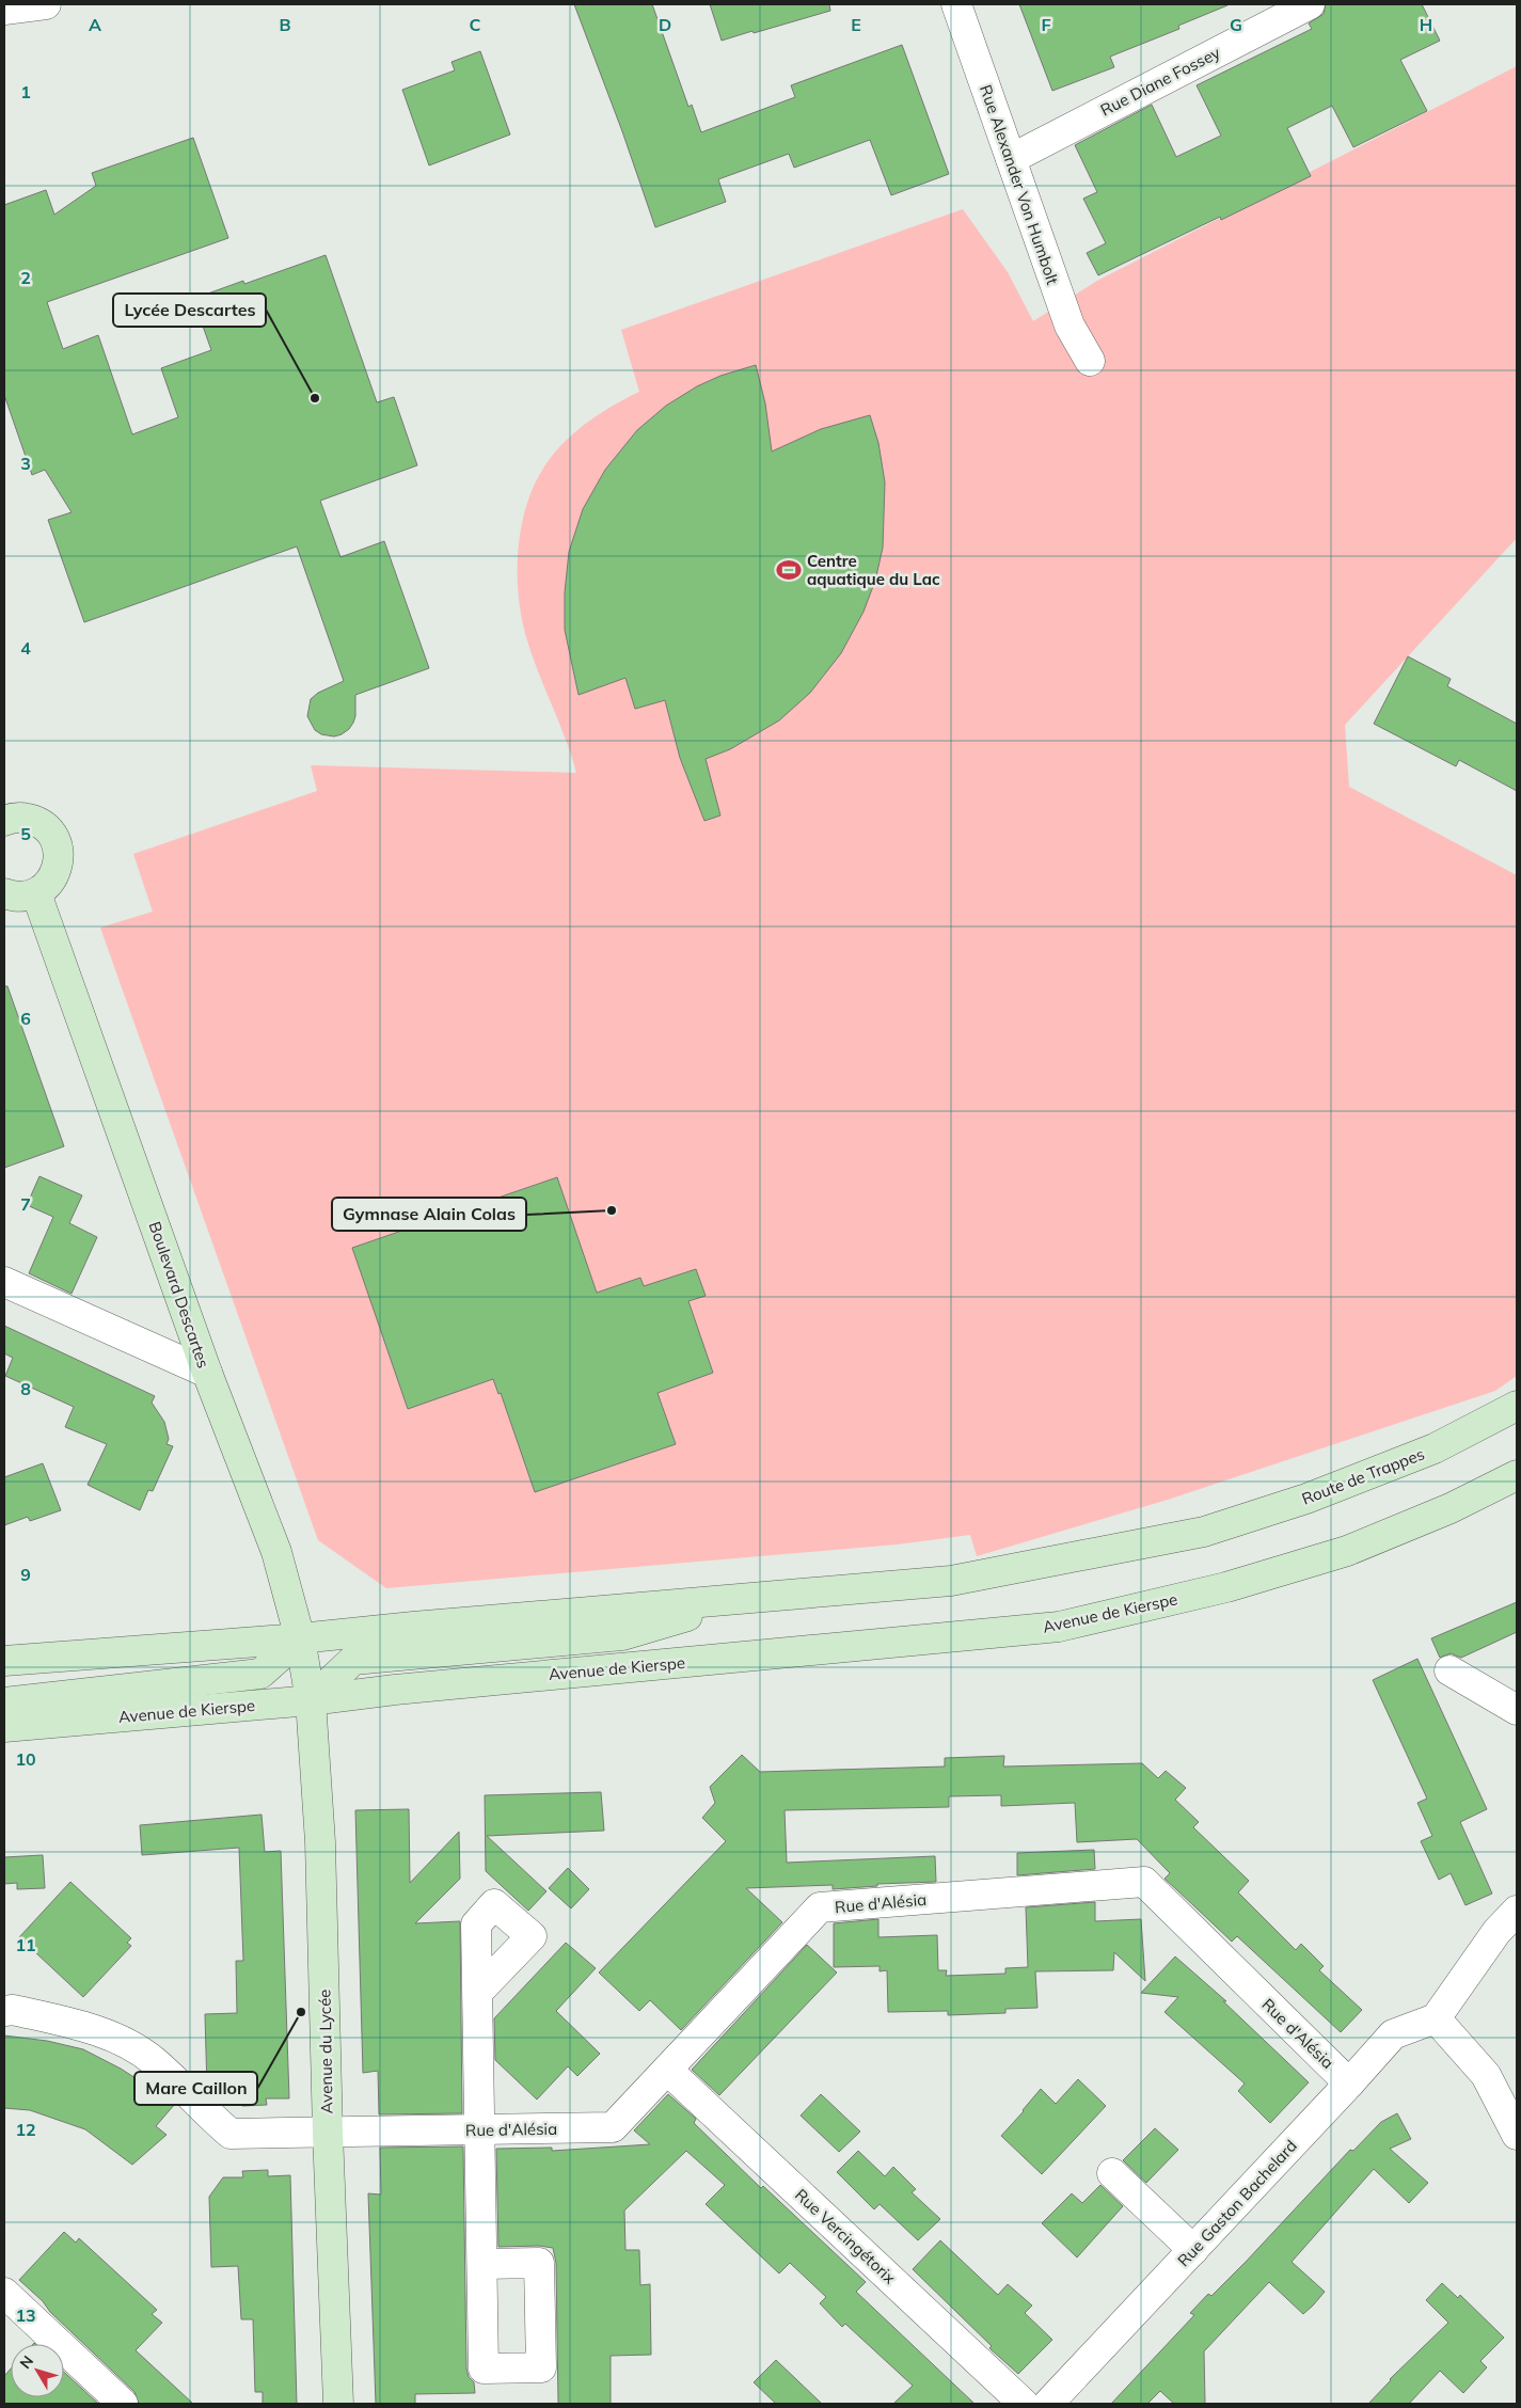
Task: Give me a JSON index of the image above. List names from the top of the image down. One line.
{"streets":{"main road":["Boulevard Descartes","Route de Trappes","Avenue de Kierspe","Avenue du Lycée"],"street":["Rue Diane Fossey","Rue Alexander Von Humbolt","Rue d'Alésia","Rue Gaston Bachelard","Rue Vercingétorix"]},"crossings":[["Rue Diane Fossey","Rue Alexander Von Humbolt"],["Boulevard Descartes","Avenue de Kierspe"],["Boulevard Descartes","Avenue du Lycée"],["Avenue de Kierspe","Avenue du Lycée"],["Rue d'Alésia","Avenue du Lycée"],["Rue d'Alésia","Rue Gaston Bachelard"],["Rue d'Alésia","Rue Vercingétorix"]],"places":{"other":["Lycée Descartes","Gymnase Alain Colas","Mare Caillon"],"sports":["Centre aquatique du Lac"]},"north":"top left","grid":{"columns":["A","B","C","D","E","F","G","H"],"rows":["1","2","3","4","5","6","7","8","9","10","11","12","13"]}}
